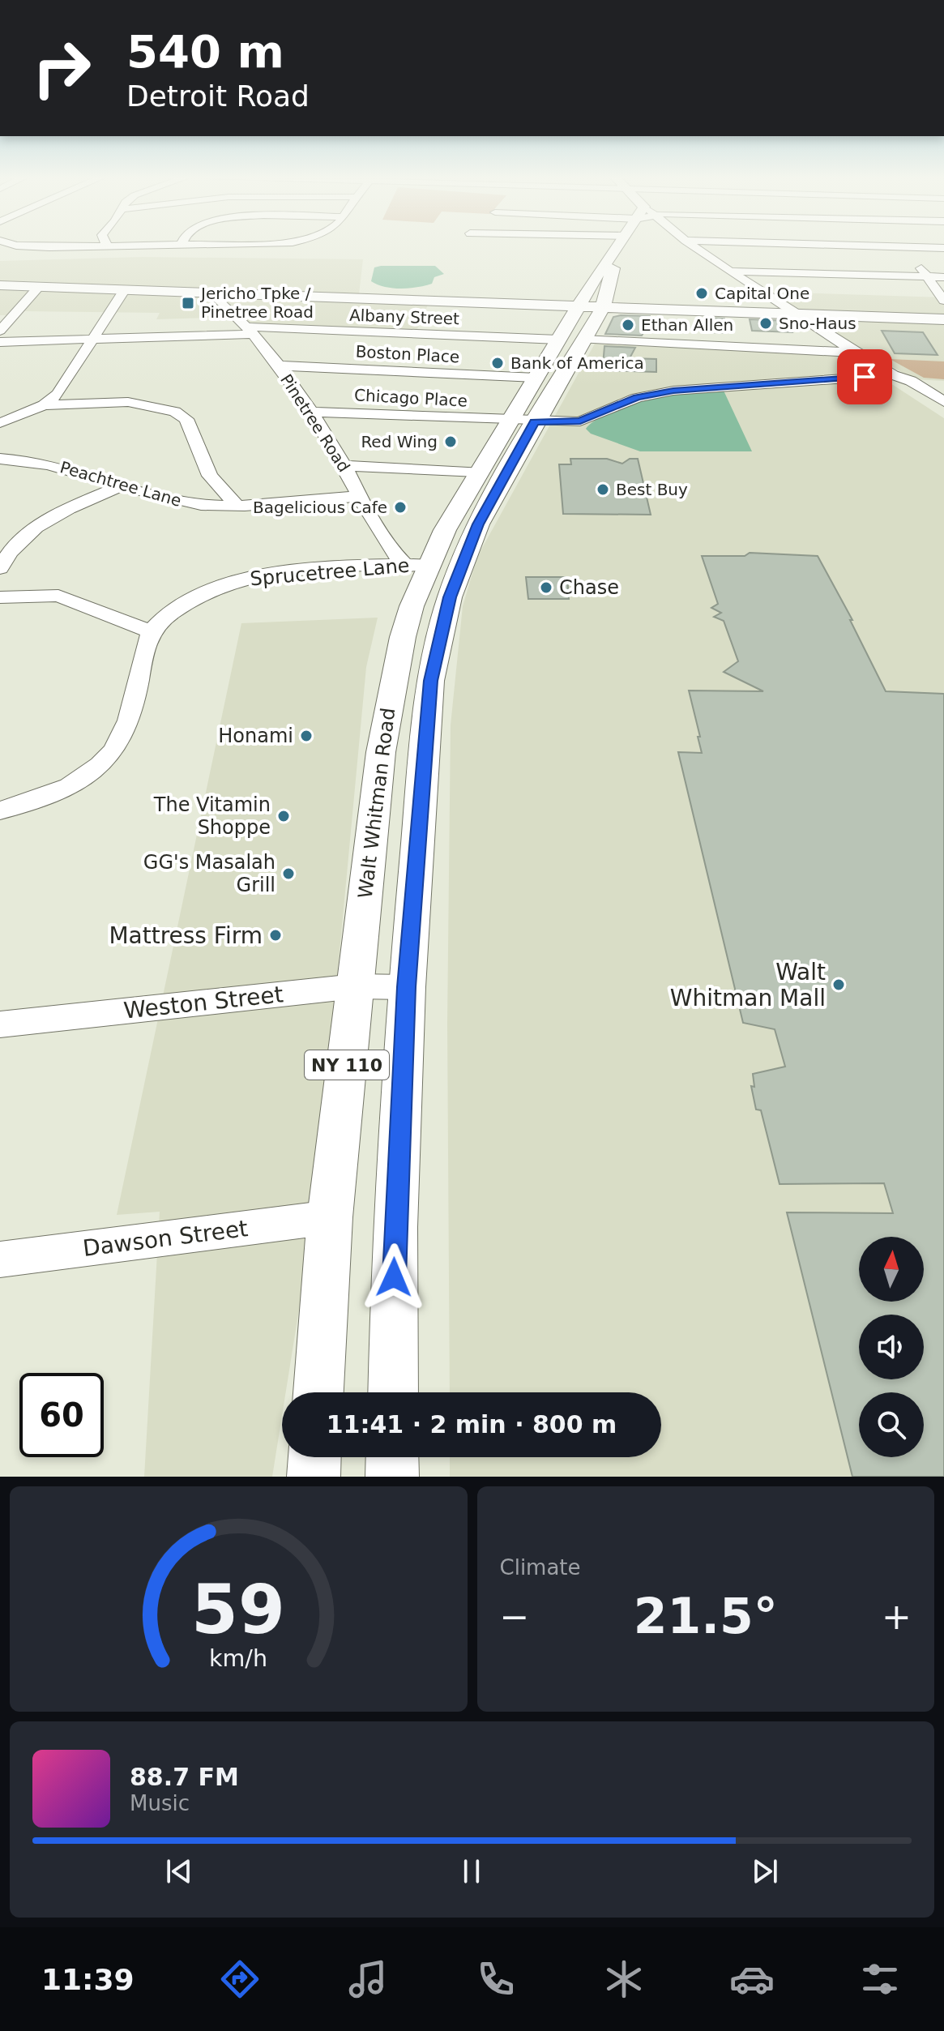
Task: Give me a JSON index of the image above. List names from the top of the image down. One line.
{"streets":{"main road":["Walt Whitman Road","NY 110"],"street":["Albany Street","Boston Place","Chicago Place","Pinetree Road","Peachtree Lane","Sprucetree Lane","Weston Street","Dawson Street"]},"crossings":[["Albany Street","Pinetree Road"],["Albany Street","Walt Whitman Road"],["Boston Place","Pinetree Road"],["Boston Place","Walt Whitman Road"],["Chicago Place","Pinetree Road"],["Chicago Place","Walt Whitman Road"],["Pinetree Road","Peachtree Lane"],["Pinetree Road","Sprucetree Lane"],["Pinetree Road","Walt Whitman Road"],["Sprucetree Lane","Walt Whitman Road"],["Walt Whitman Road","Weston Street"],["Walt Whitman Road","Dawson Street"]],"places":{"other":["Capital One","Sno-Haus","Ethan Allen","Bank of America","Red Wing","Best Buy","Bagelicious Cafe","Chase","Honami","The Vitamin Shoppe","GG's Masalah Grill","Mattress Firm","Walt Whitman Mall"],"transit":["Jericho Tpke / Pinetree Road"]},"north":"top","page":{"turn":["540 m","Detroit Road"],"limit":"60","trip":"11:41 · 2 min · 800 m","tile":"Climate","heat":["−","21.5°","+"],"song":["88.7 FM","Music"],"tabs":"11:39","gauge":["59","km/h"]}}
